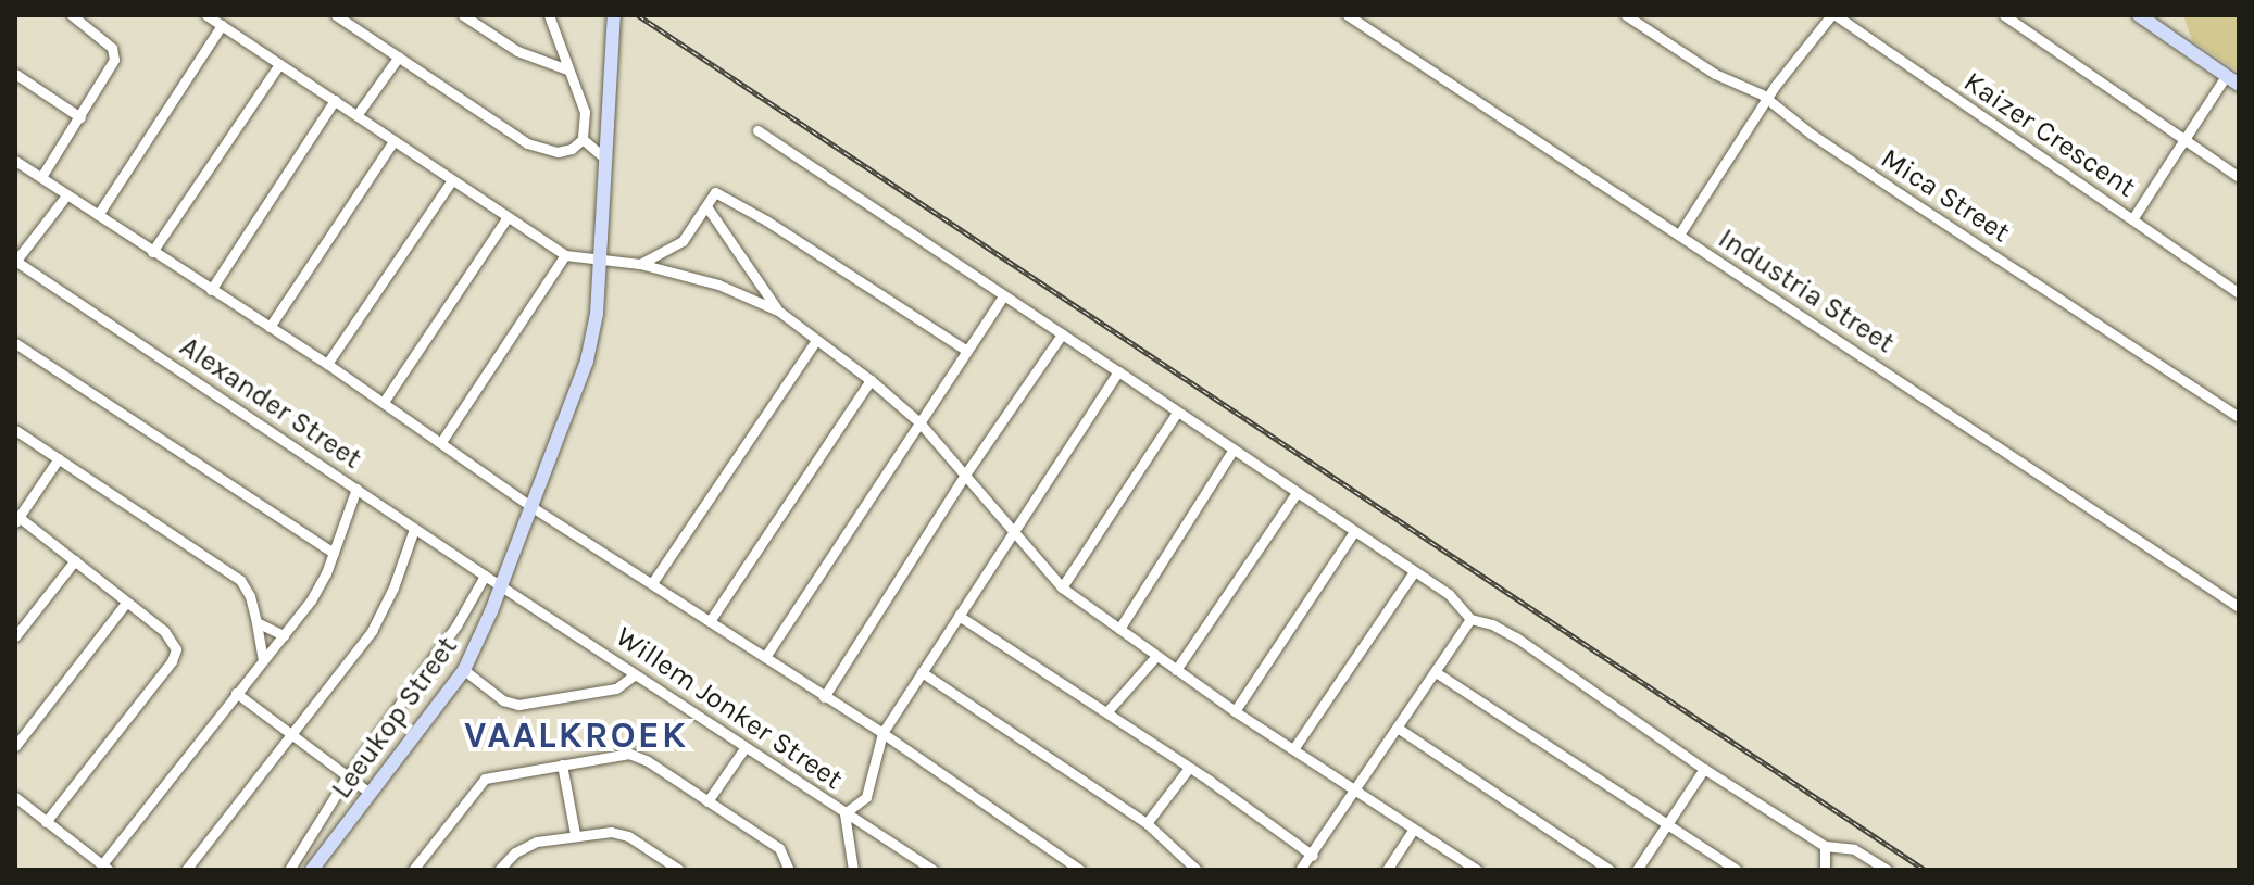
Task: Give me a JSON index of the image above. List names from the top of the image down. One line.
{"streets":{"street":["Kaizer Crescent","Mica Street","Industria Street","Alexander Street","Willem Jonker Street","Leeukop Street"]},"crossings":[["Alexander Street","Willem Jonker Street"],["Alexander Street","Leeukop Street"],["Willem Jonker Street","Leeukop Street"]],"districts":["VAALKROEK"]}
